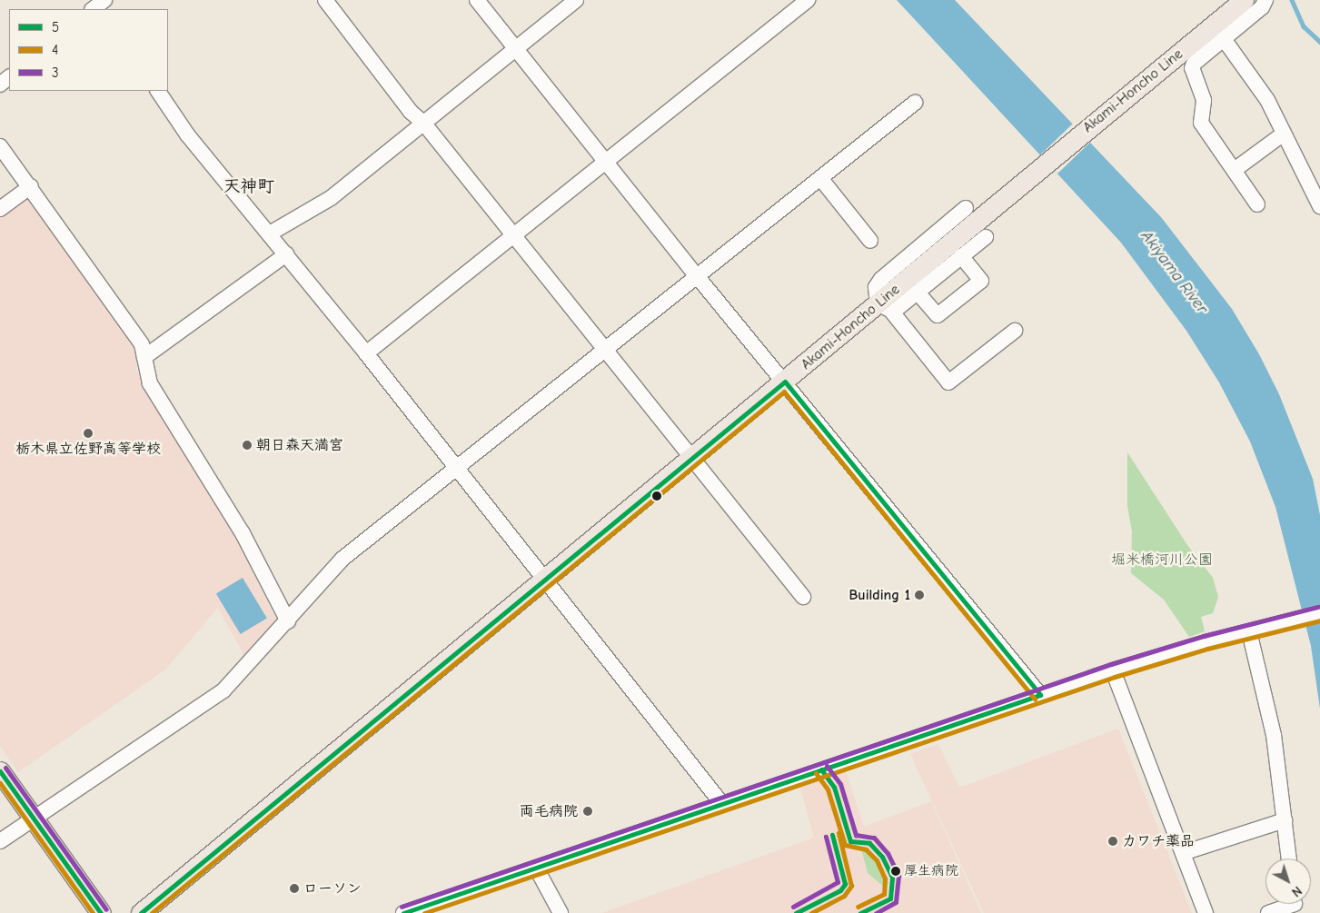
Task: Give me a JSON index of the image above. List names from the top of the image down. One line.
{"streets":{"main road":["Akami-Honcho Line"]},"districts":["天神町"],"water":["Akiyama River"],"parks":["堀米橋河川公園"],"places":["栃木県立佐野高等学校","朝日森天満宮","Building 1","両毛病院","カワチ薬品","厚生病院","ローソン"],"lines":["transit line 5","transit line 4","transit line 3"],"legend":["5","4","3"],"north":"bottom right"}
